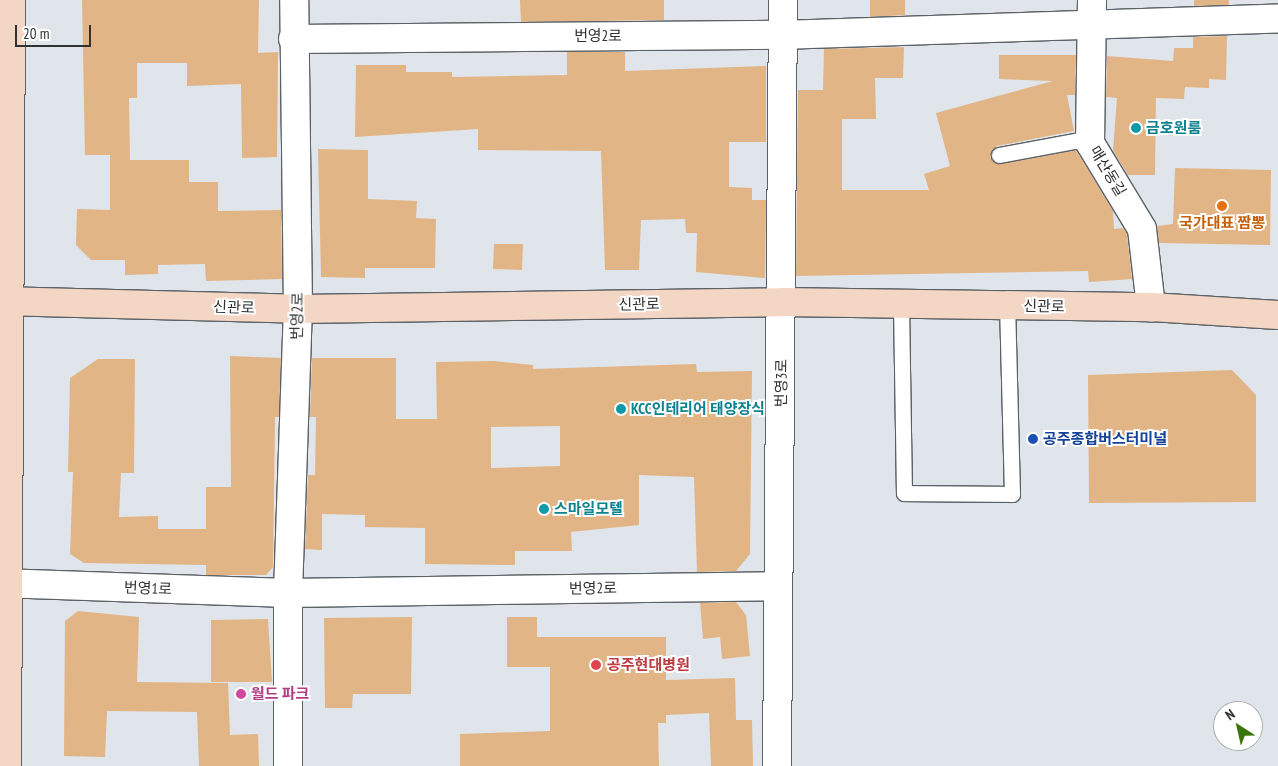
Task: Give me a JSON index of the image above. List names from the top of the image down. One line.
{"streets":{"main road":["신관로"],"street":["번영2로","매산동길","번영3로","번영1로"]},"crossings":[["번영2로","매산동길"],["번영2로","신관로"],["번영2로","번영3로"],["번영2로","번영1로"],["매산동길","신관로"],["신관로","번영3로"]],"places":["금호원룸","국가대표 짬뽕","KCC인테리어 태양장식","공주종합버스터미널","스마일모텔","공주현대병원","월드 파크"],"scale_bar":"20 m","north":"top left"}
